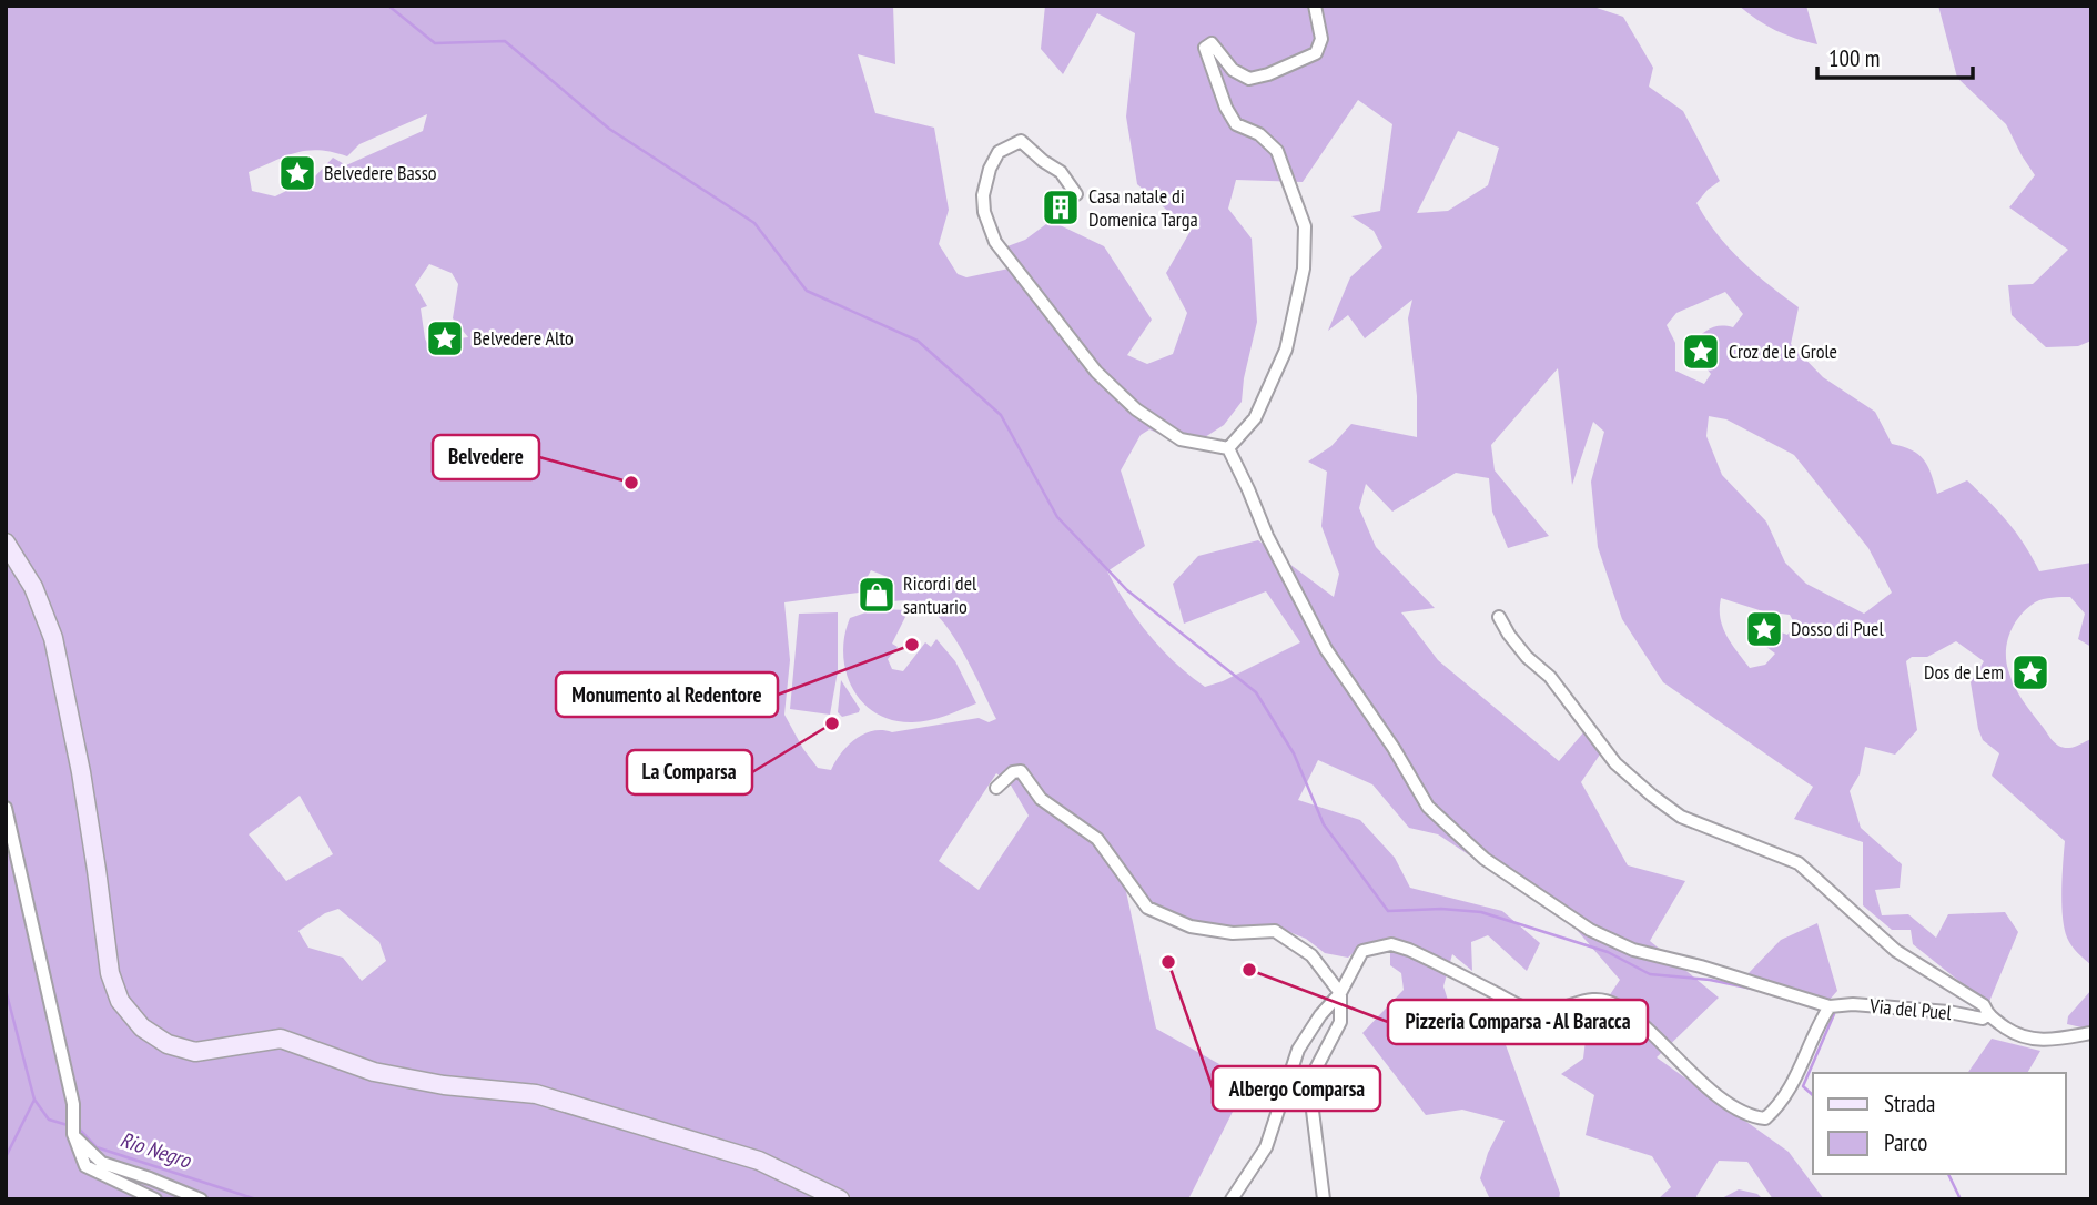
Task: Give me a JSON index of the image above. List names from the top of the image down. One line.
{"streets":{"street":["Via del Puel"]},"water":["Rio Negro"],"places":{"place":["Belvedere Basso","Belvedere Alto","Croz de le Grole","Dosso di Puel","Dos de Lem"],"building":["Casa natale di Domenica Targa"],"other":["Belvedere","Monumento al Redentore","La Comparsa","Albergo Comparsa","Pizzeria Comparsa - Al Baracca"],"shop":["Ricordi del santuario"]},"legend":["Strada","Parco"],"scale_bar":"100 m"}
